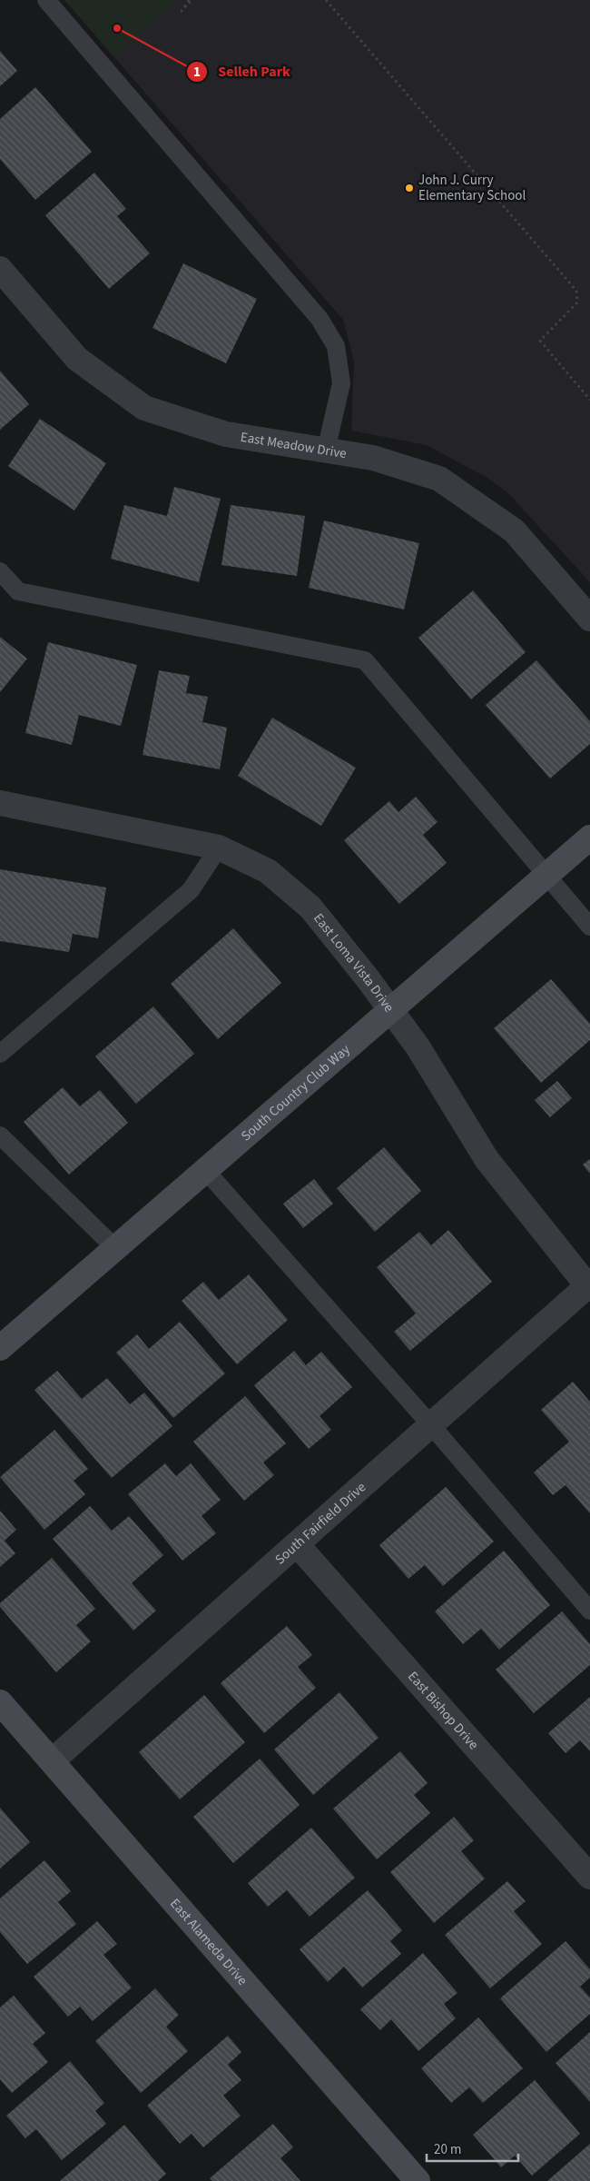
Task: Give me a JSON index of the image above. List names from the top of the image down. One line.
{"streets":{"street":["East Meadow Drive","East Loma Vista Drive","South Country Club Way","South Fairfield Drive","East Bishop Drive","East Alameda Drive"]},"crossings":[["East Loma Vista Drive","South Country Club Way"],["East Loma Vista Drive","South Fairfield Drive"],["South Fairfield Drive","East Bishop Drive"],["South Fairfield Drive","East Alameda Drive"]],"places":["Selleh Park","John J. Curry Elementary School"],"scale_bar":"20 m"}
